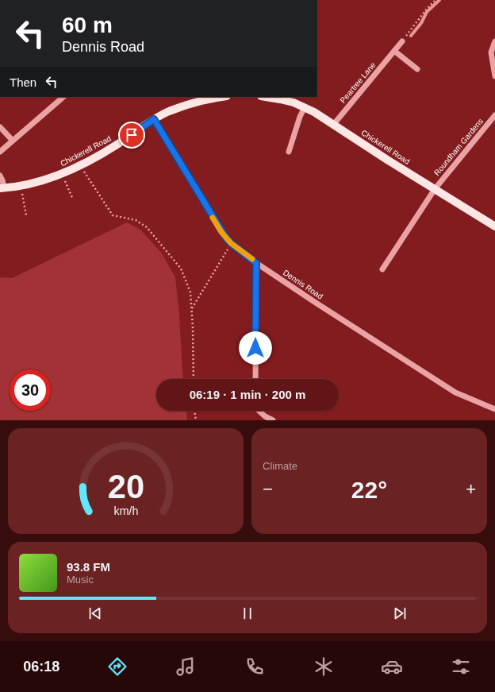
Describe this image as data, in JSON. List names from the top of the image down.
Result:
{
  "streets": {
    "main road": ["Chickerell Road"],
    "street": ["Peartree Lane", "Roundham Gardens", "Dennis Road"]
  },
  "crossings": [
    ["Peartree Lane", "Chickerell Road"],
    ["Chickerell Road", "Roundham Gardens"],
    ["Chickerell Road", "Dennis Road"]
  ],
  "page": {
    "turn": ["60 m", "Dennis Road"],
    "then": "Then",
    "limit": "30",
    "trip": "06:19 · 1 min · 200 m",
    "tile": "Climate",
    "heat": ["−", "22°", "+"],
    "song": ["93.8 FM", "Music"],
    "tabs": "06:18",
    "gauge": ["20", "km/h"]
  }
}
